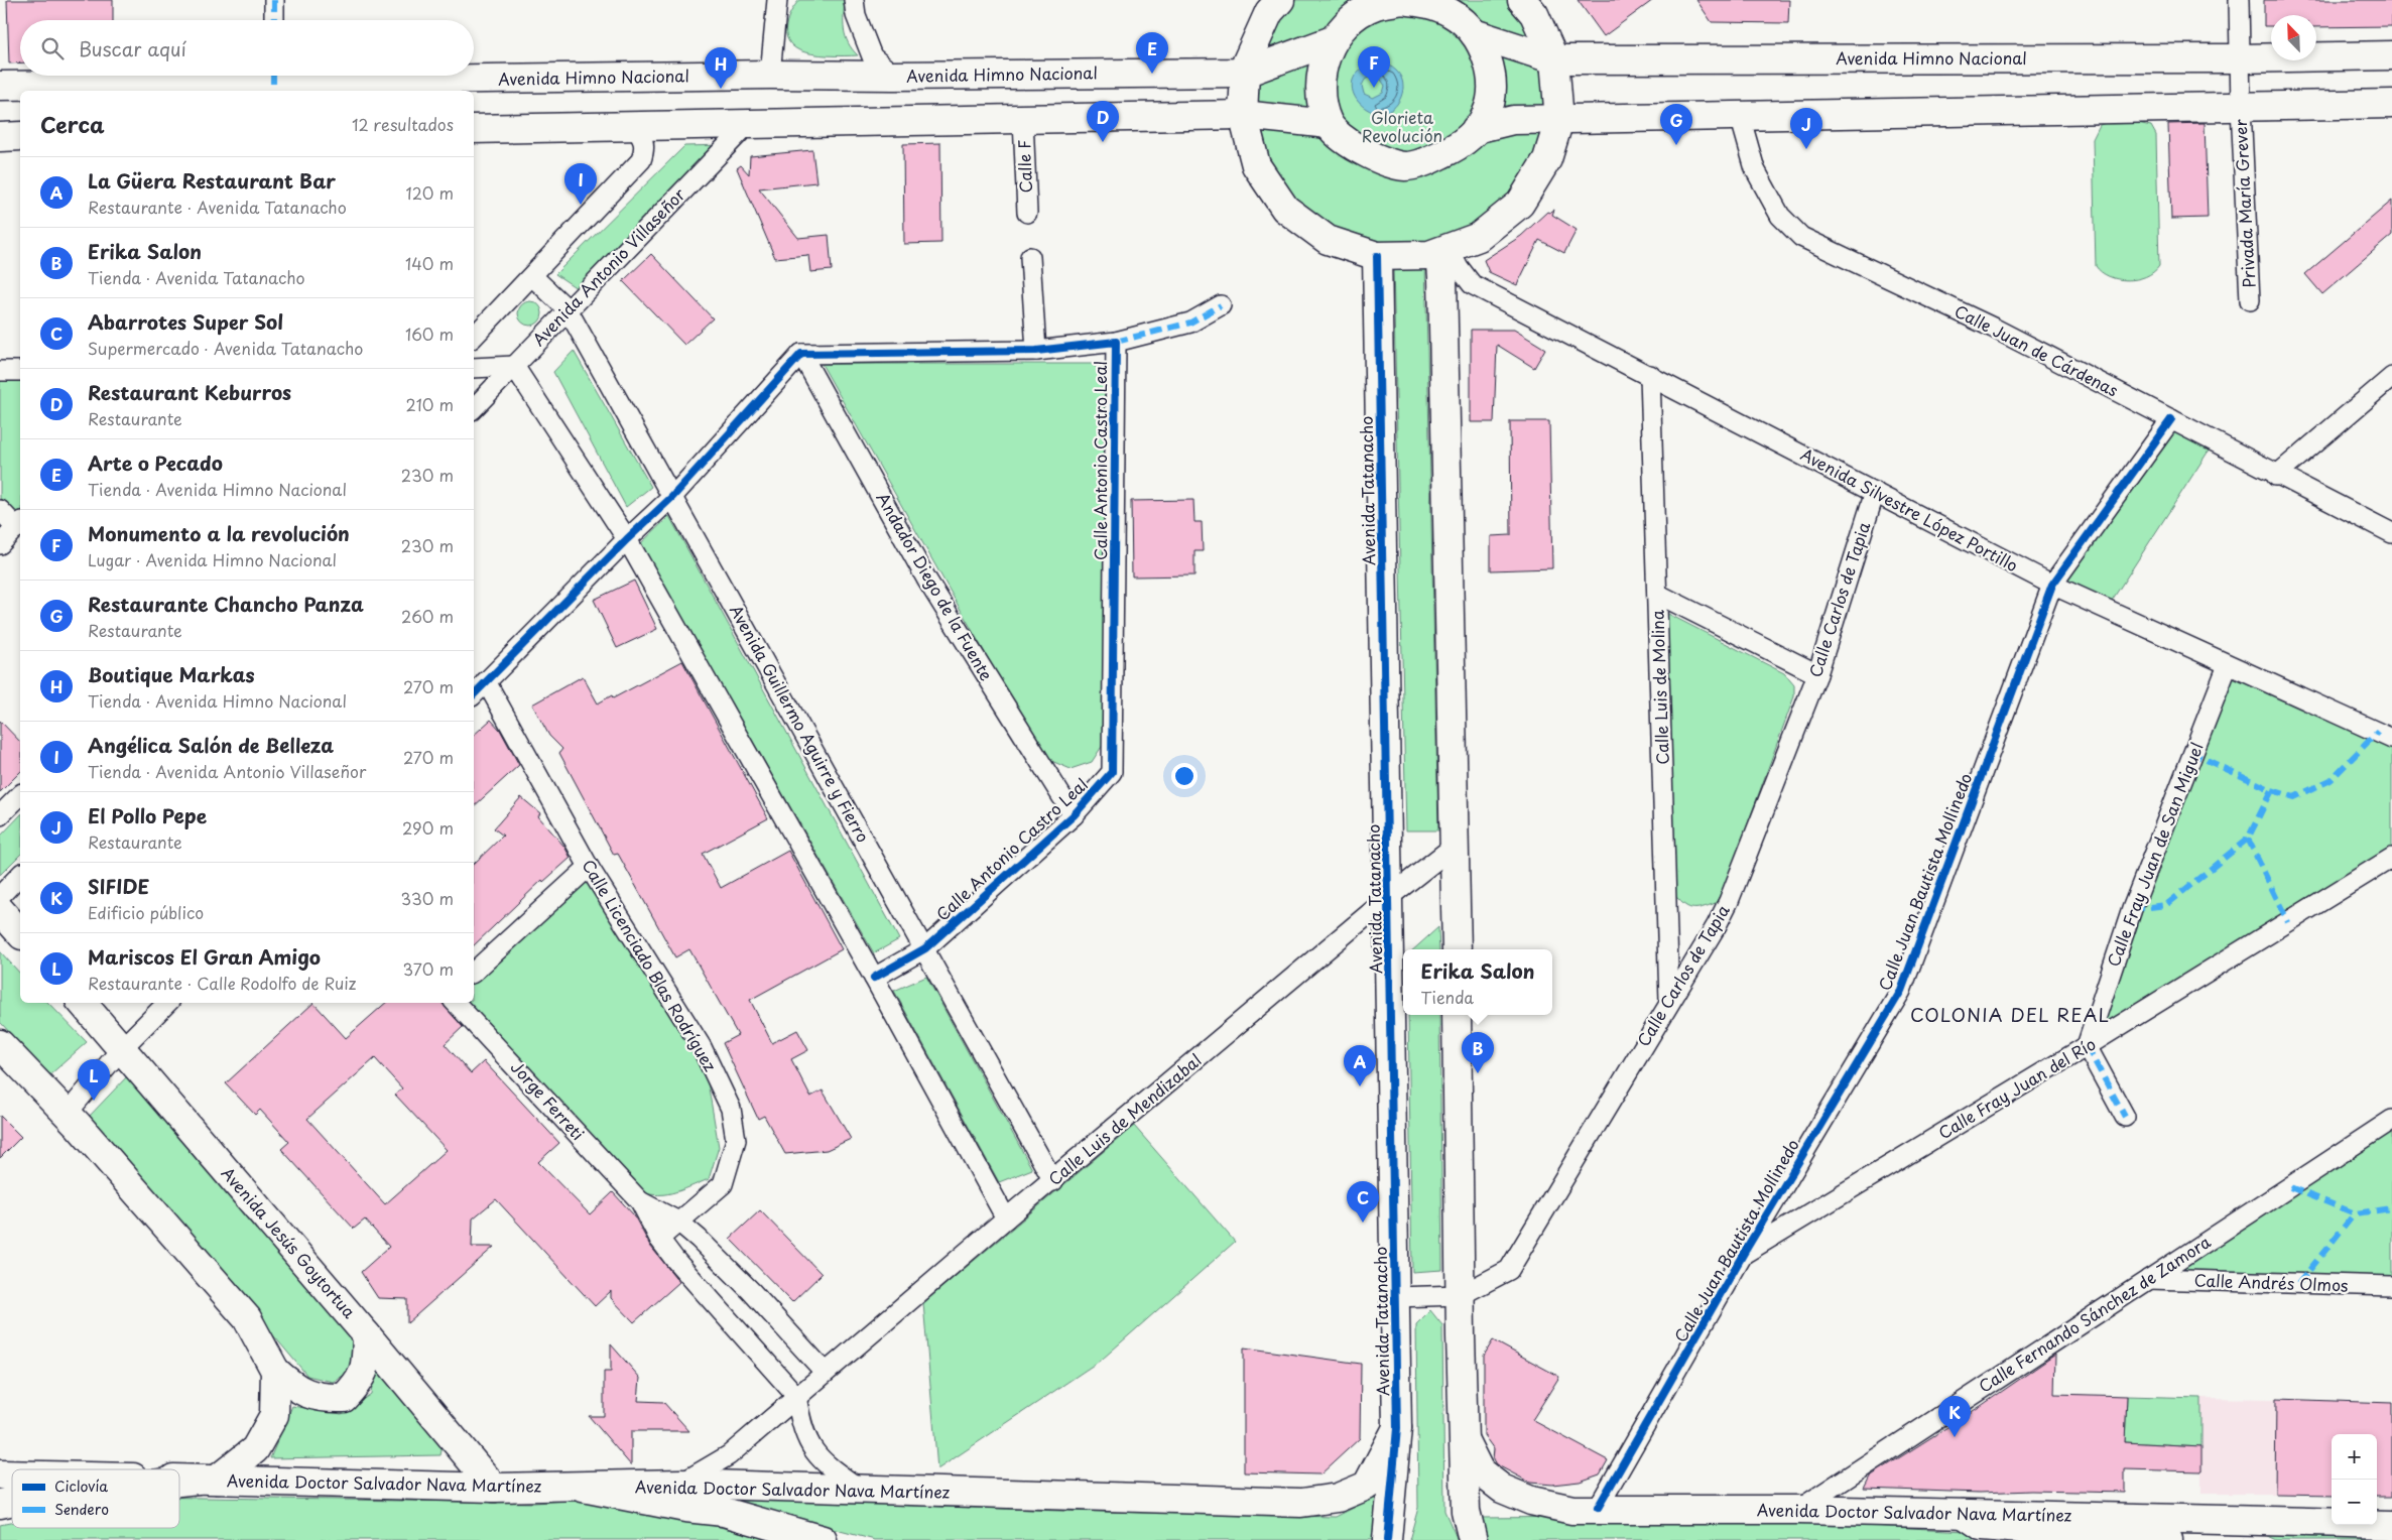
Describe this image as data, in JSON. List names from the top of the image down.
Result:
{
  "streets": {
    "main road": [
      "Avenida Himno Nacional",
      "Avenida Tatanacho",
      "Avenida Jesús Goytortua",
      "Avenida Doctor Salvador Nava Martínez"
    ],
    "street": [
      "Calle F",
      "Privada María Grever",
      "Avenida Antonio Villaseñor",
      "Calle Juan de Cárdenas",
      "Calle Antonio Castro Leal",
      "Avenida Silvestre López Portillo",
      "Andador Diego de la Fuente",
      "Calle Carlos de Tapia",
      "Calle Luis de Molina",
      "Avenida Guillermo Aguirre y Fierro",
      "Calle Fray Juan de San Miguel",
      "Calle Juan Bautista Mollinedo",
      "Calle Licenciado Blas Rodríguez",
      "Calle Fray Juan del Río",
      "Jorge Ferreti",
      "Calle Luis de Mendizabal",
      "Calle Andrés Olmos",
      "Calle Fernando Sánchez de Zamora"
    ]
  },
  "crossings": [
    ["Avenida Himno Nacional", "Privada María Grever"],
    ["Avenida Antonio Villaseñor", "Avenida Guillermo Aguirre y Fierro"],
    ["Calle Juan de Cárdenas", "Calle Juan Bautista Mollinedo"],
    ["Calle Antonio Castro Leal", "Andador Diego de la Fuente"],
    ["Calle Antonio Castro Leal", "Avenida Guillermo Aguirre y Fierro"],
    ["Avenida Tatanacho", "Calle Carlos de Tapia"],
    ["Avenida Tatanacho", "Calle Luis de Mendizabal"],
    ["Avenida Tatanacho", "Avenida Doctor Salvador Nava Martínez"],
    ["Avenida Silvestre López Portillo", "Calle Carlos de Tapia"],
    ["Avenida Silvestre López Portillo", "Calle Luis de Molina"],
    ["Avenida Silvestre López Portillo", "Calle Fray Juan de San Miguel"],
    ["Avenida Silvestre López Portillo", "Calle Juan Bautista Mollinedo"],
    ["Calle Carlos de Tapia", "Calle Luis de Molina"],
    ["Avenida Guillermo Aguirre y Fierro", "Calle Luis de Mendizabal"],
    ["Calle Fray Juan de San Miguel", "Calle Fray Juan del Río"],
    ["Calle Juan Bautista Mollinedo", "Calle Fray Juan del Río"],
    ["Calle Juan Bautista Mollinedo", "Avenida Doctor Salvador Nava Martínez"],
    ["Calle Licenciado Blas Rodríguez", "Jorge Ferreti"],
    ["Jorge Ferreti", "Calle Luis de Mendizabal"],
    ["Calle Luis de Mendizabal", "Avenida Doctor Salvador Nava Martínez"],
    ["Avenida Jesús Goytortua", "Avenida Doctor Salvador Nava Martínez"],
    ["Calle Andrés Olmos", "Calle Fernando Sánchez de Zamora"],
    ["Calle Fernando Sánchez de Zamora", "Avenida Doctor Salvador Nava Martínez"]
  ],
  "districts": ["COLONIA DEL REAL"],
  "parks": ["Glorieta Revolución"],
  "legend": ["Ciclovía", "Sendero"],
  "north": "top left",
  "page": {
    "search": "Buscar aquí",
    "pins": [
      "E",
      "F",
      "H",
      "D",
      "G",
      "J",
      "I",
      "B",
      "A",
      "L",
      "C",
      "K"
    ],
    "heading": ["Cerca", "12 resultados"],
    "list": [
      {
        "mark": "A",
        "name": "La Güera Restaurant Bar",
        "note": "Restaurante · Avenida Tatanacho",
        "value": "120 m"
      },
      {
        "mark": "B",
        "name": "Erika Salon",
        "note": "Tienda · Avenida Tatanacho",
        "value": "140 m"
      },
      {
        "mark": "C",
        "name": "Abarrotes Super Sol",
        "note": "Supermercado · Avenida Tatanacho",
        "value": "160 m"
      },
      {
        "mark": "D",
        "name": "Restaurant Keburros",
        "note": "Restaurante",
        "value": "210 m"
      },
      {
        "mark": "E",
        "name": "Arte o Pecado",
        "note": "Tienda · Avenida Himno Nacional",
        "value": "230 m"
      },
      {
        "mark": "F",
        "name": "Monumento a la revolución",
        "note": "Lugar · Avenida Himno Nacional",
        "value": "230 m"
      },
      {
        "mark": "G",
        "name": "Restaurante Chancho Panza",
        "note": "Restaurante",
        "value": "260 m"
      },
      {
        "mark": "H",
        "name": "Boutique Markas",
        "note": "Tienda · Avenida Himno Nacional",
        "value": "270 m"
      },
      {
        "mark": "I",
        "name": "Angélica Salón de Belleza",
        "note": "Tienda · Avenida Antonio Villaseñor",
        "value": "270 m"
      },
      {
        "mark": "J",
        "name": "El Pollo Pepe",
        "note": "Restaurante",
        "value": "290 m"
      },
      {
        "mark": "K",
        "name": "SIFIDE",
        "note": "Edificio público",
        "value": "330 m"
      },
      {
        "mark": "L",
        "name": "Mariscos El Gran Amigo",
        "note": "Restaurante · Calle Rodolfo de Ruiz",
        "value": "370 m"
      }
    ],
    "popup": ["Erika Salon", "Tienda"],
    "map_buttons": ["+", "−"]
  }
}
